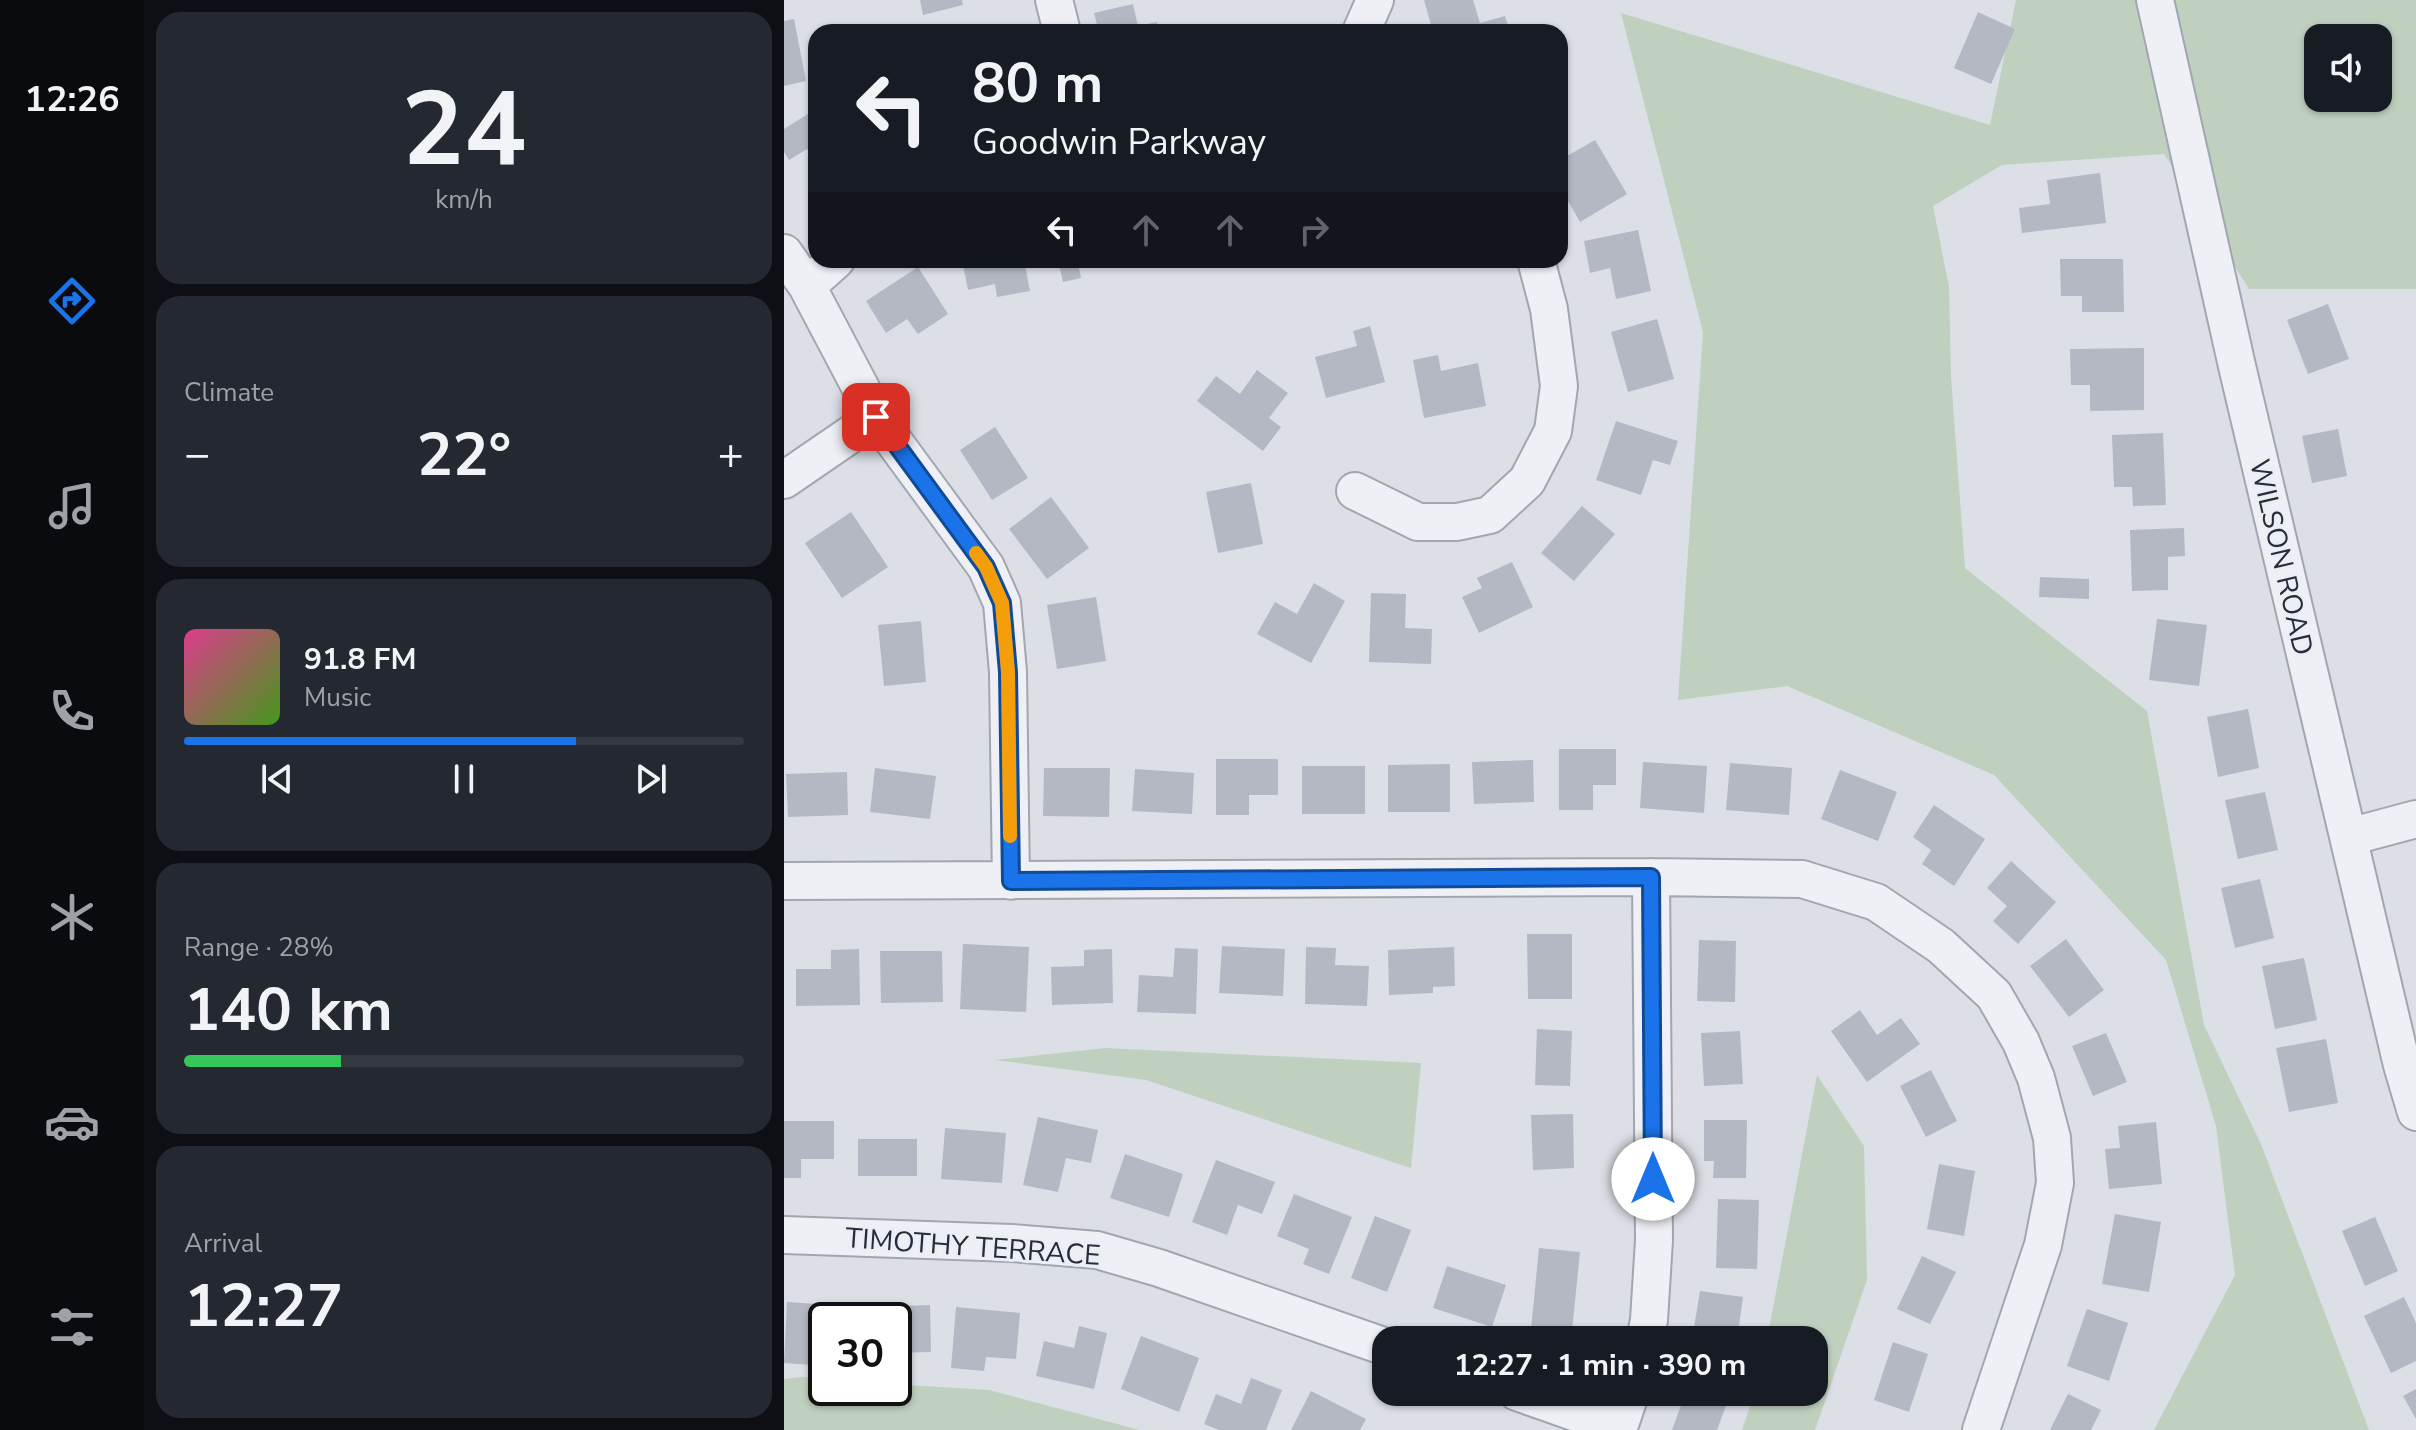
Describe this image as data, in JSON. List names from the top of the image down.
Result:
{
  "streets": {
    "street": ["WILSON ROAD", "TIMOTHY TERRACE"]
  },
  "page": {
    "tabs": "12:26",
    "tile": [
      ["24", "km/h"],
      "Climate",
      ["Range · 28%", "140 km"],
      ["Arrival", "12:27"]
    ],
    "turn": ["80 m", "Goodwin Parkway"],
    "heat": ["−", "22°", "+"],
    "song": ["91.8 FM", "Music"],
    "limit": "30",
    "trip": "12:27 · 1 min · 390 m"
  }
}
